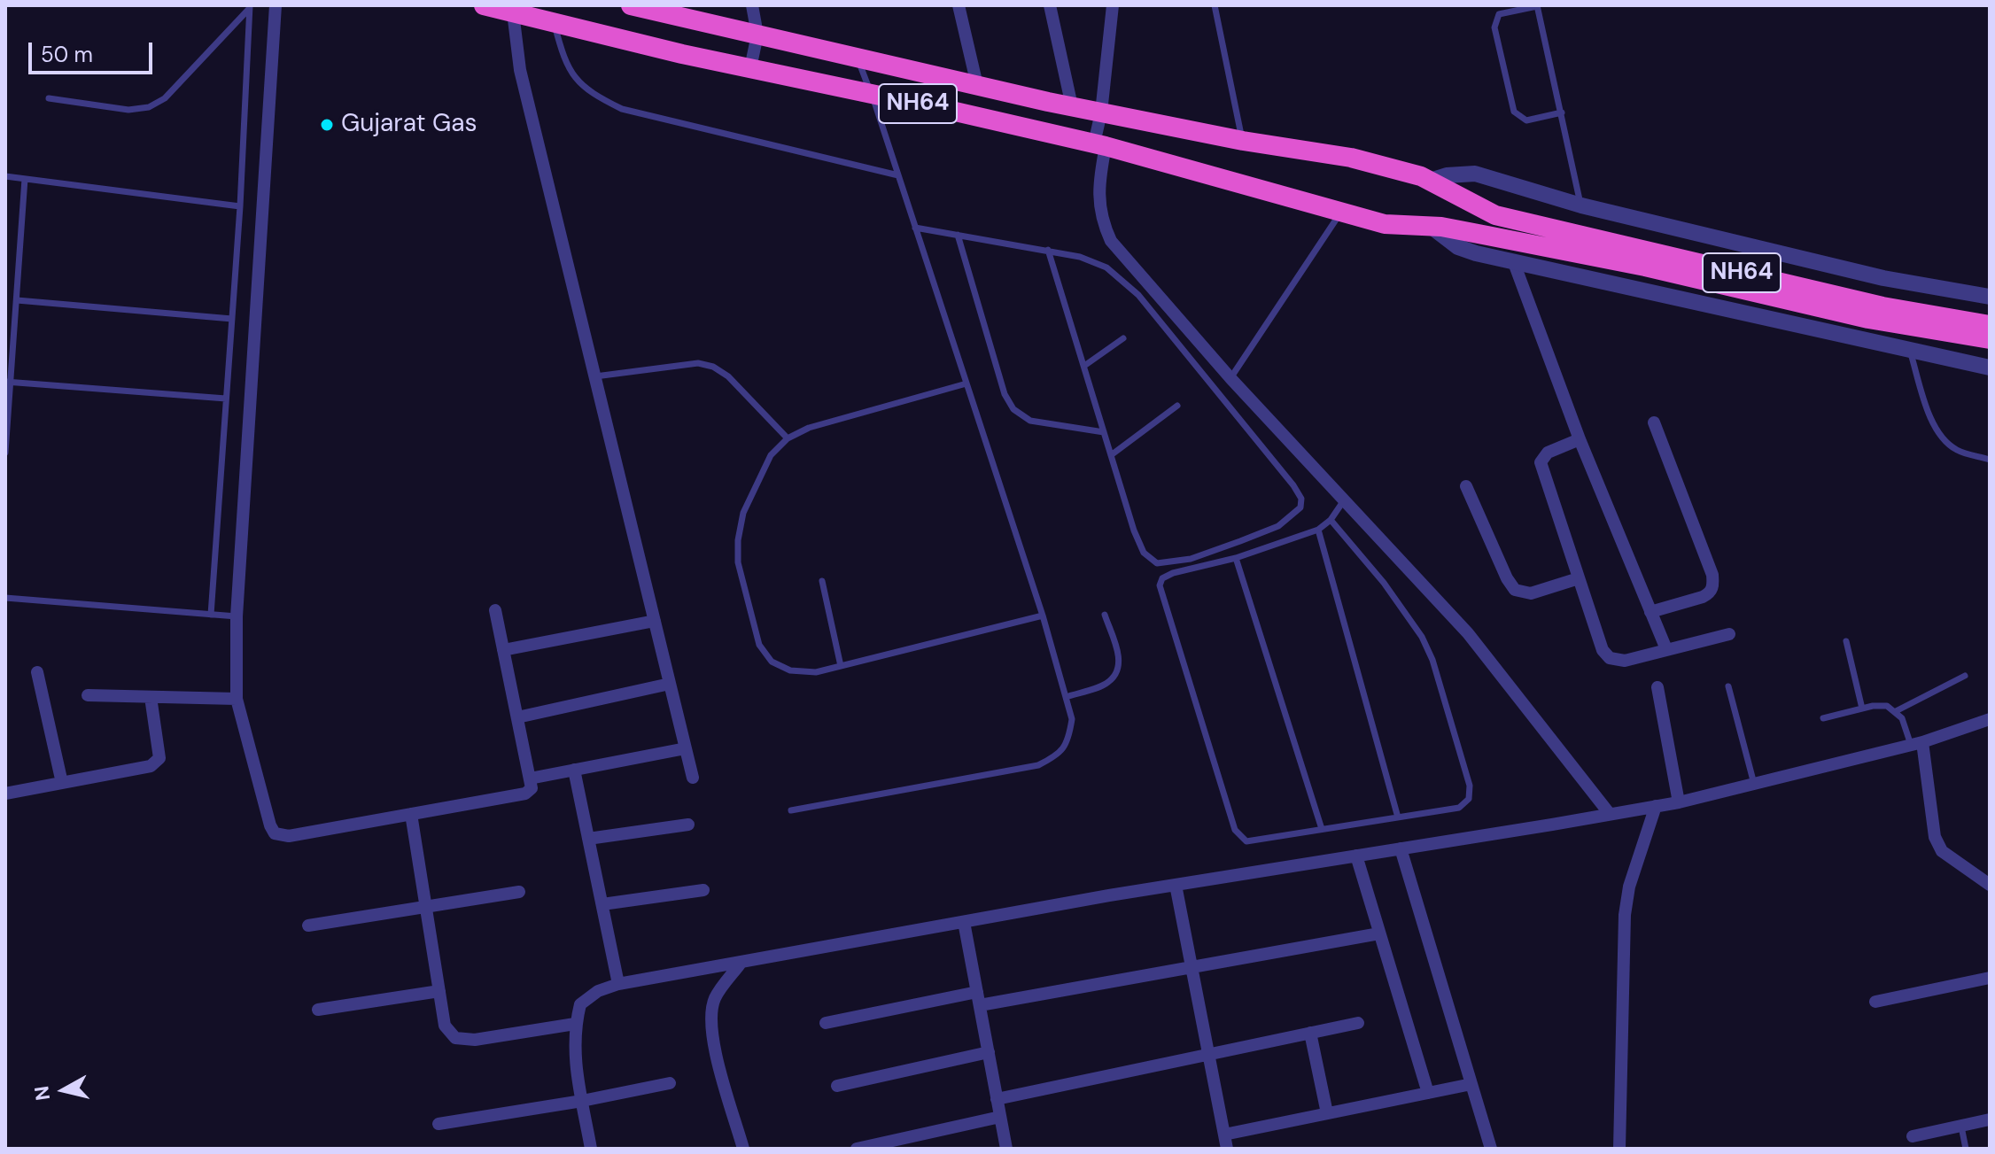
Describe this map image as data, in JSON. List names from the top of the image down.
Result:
{
  "streets": {
    "highway": ["NH64"]
  },
  "places": ["Gujarat Gas"],
  "scale_bar": "50 m",
  "north": "left"
}
